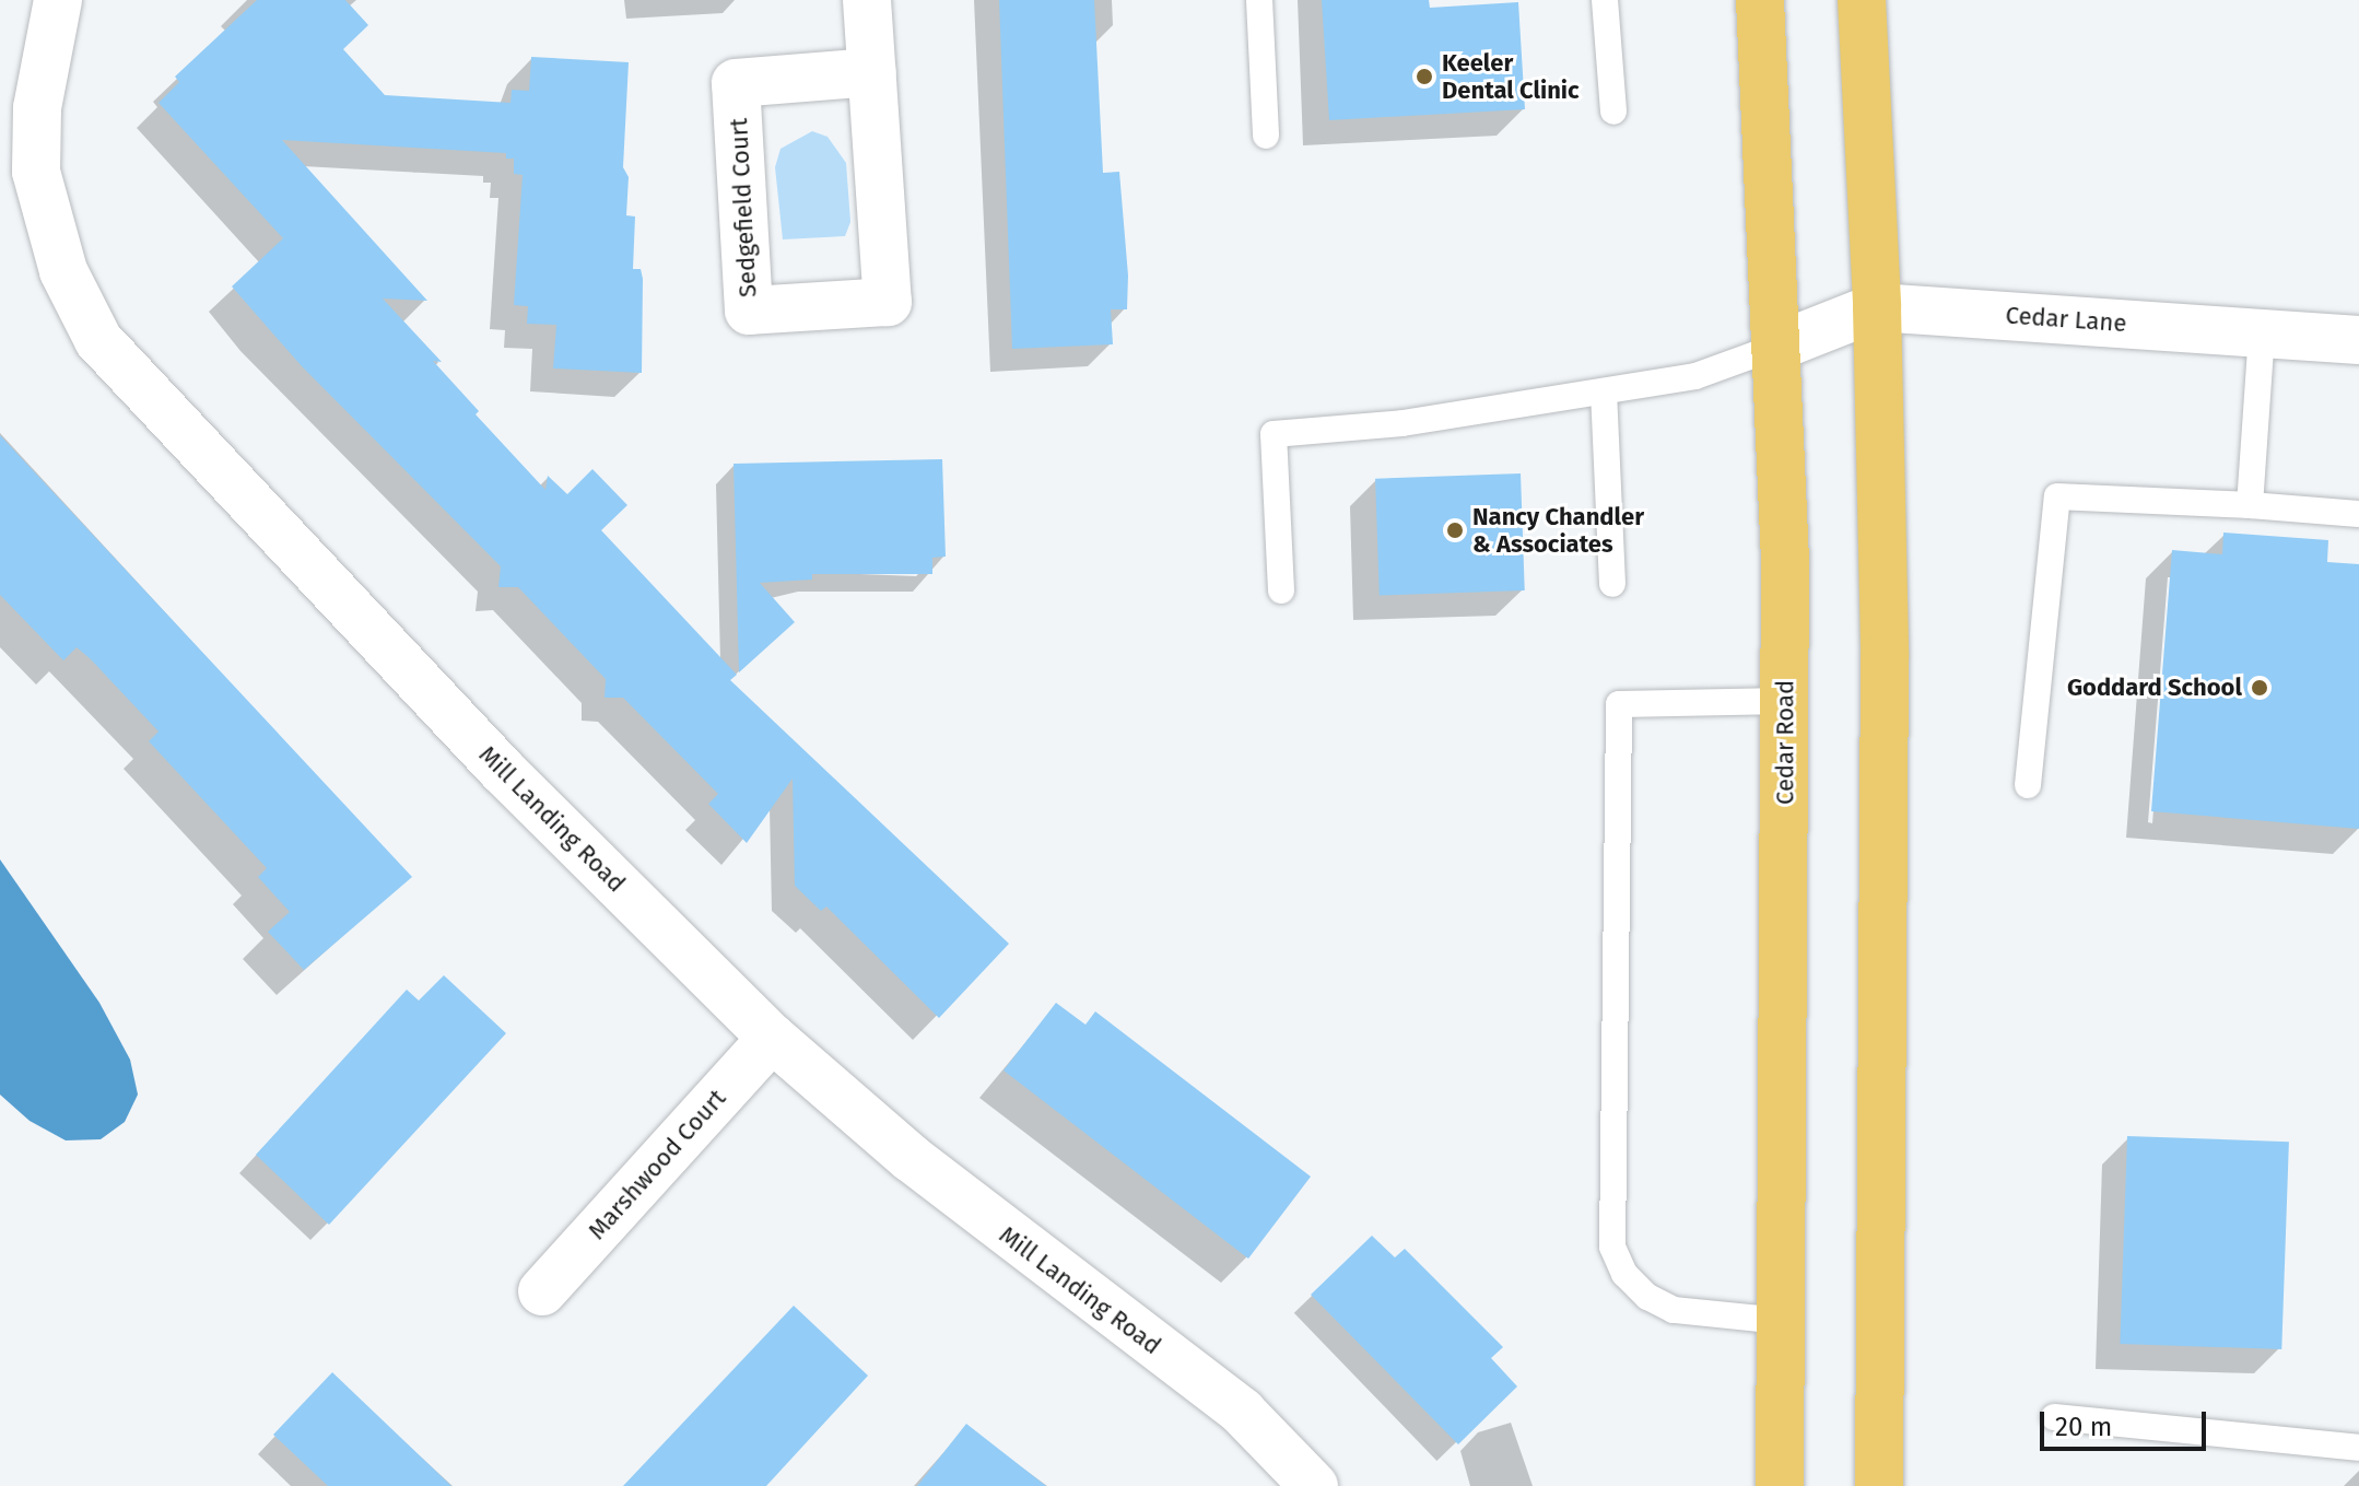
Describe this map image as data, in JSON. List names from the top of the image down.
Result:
{
  "streets": {
    "main road": ["Cedar Road"],
    "street": [
      "Sedgefield Court",
      "Cedar Lane",
      "Mill Landing Road",
      "Marshwood Court"
    ]
  },
  "crossings": [
    ["Cedar Lane", "Cedar Road"],
    ["Mill Landing Road", "Marshwood Court"]
  ],
  "places": ["Keeler Dental Clinic", "Nancy Chandler & Associates", "Goddard School"],
  "scale_bar": "20 m"
}
